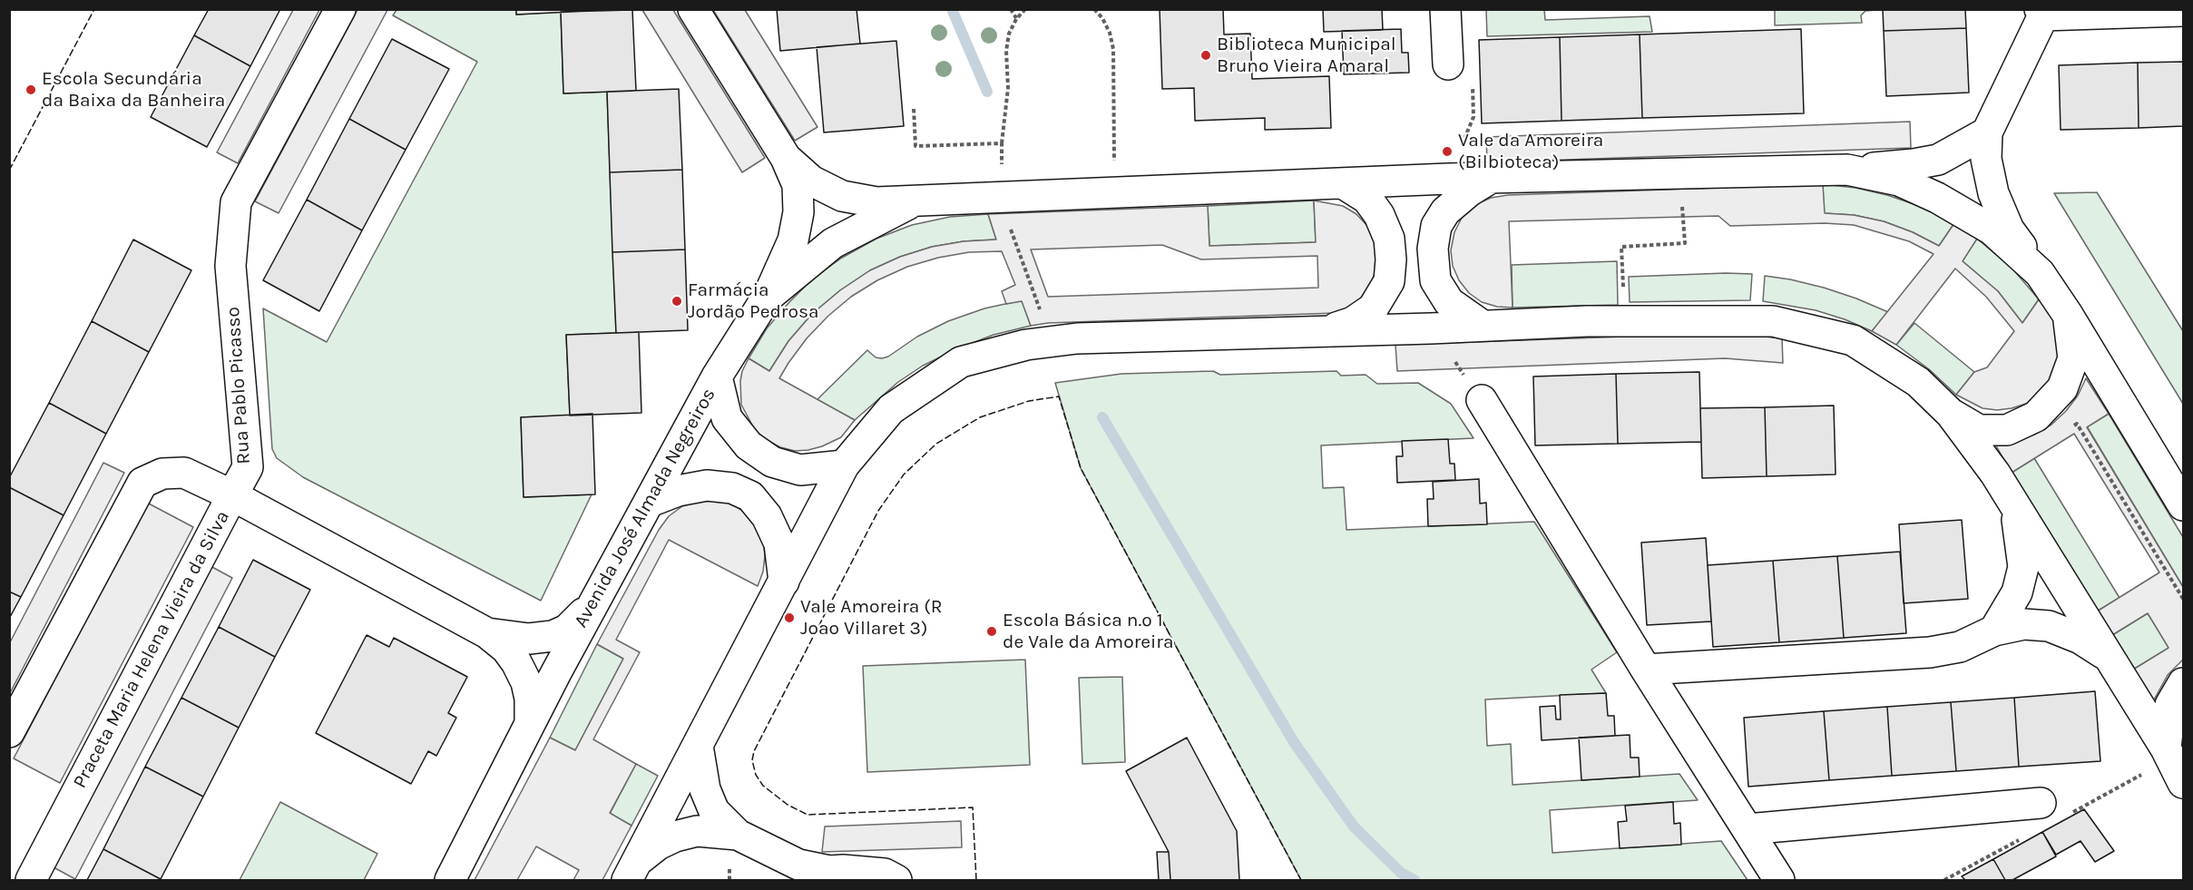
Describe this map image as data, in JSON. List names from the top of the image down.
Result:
{
  "streets": {
    "street": ["Rua Pablo Picasso", "Avenida José Almada Negreiros", "Praceta Maria Helena Vieira da Silva"]
  },
  "crossings": [
    ["Rua Pablo Picasso", "Praceta Maria Helena Vieira da Silva"]
  ],
  "places": [
    "Biblioteca Municipal Bruno Vieira Amaral",
    "Escola Secundária da Baixa da Banheira",
    "Vale da Amoreira (Bilbioteca)",
    "Farmácia Jordão Pedrosa",
    "Vale Amoreira (R Joao Villaret 3)",
    "Escola Básica n.º 1 de Vale da Amoreira"
  ]
}
